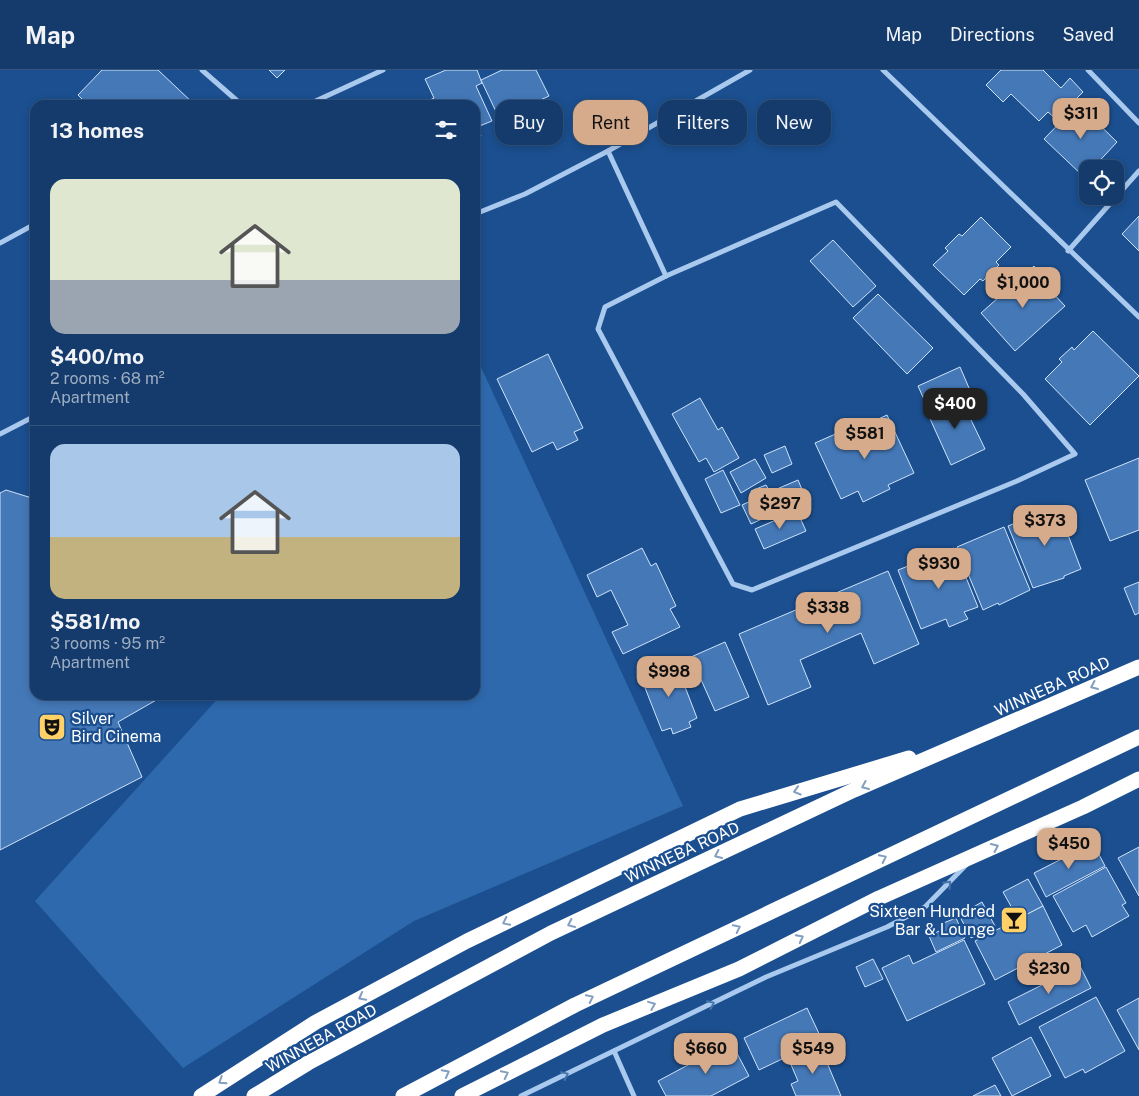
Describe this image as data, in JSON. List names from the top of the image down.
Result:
{
  "streets": {
    "highway": ["WINNEBA ROAD"]
  },
  "places": {
    "theatre": ["Silver Bird Cinema"],
    "bar": ["Sixteen Hundred Bar & Lounge"]
  },
  "page": {
    "header": "Map",
    "nav": ["Map", "Directions", "Saved"],
    "price": [
      "$311",
      "$1,000",
      "$400",
      "$581",
      "$297",
      "$373",
      "$930",
      "$338",
      "$998",
      "$450",
      "$230",
      "$660",
      "$549"
    ],
    "chip": [
      "Buy",
      "Rent",
      "Filters",
      "New"
    ],
    "heading": "13 homes",
    "list": [
      {
        "name": "$400/mo",
        "note": "2 rooms · 68 m² · Apartment"
      },
      {
        "name": "$581/mo",
        "note": "3 rooms · 95 m² · Apartment"
      }
    ]
  }
}
